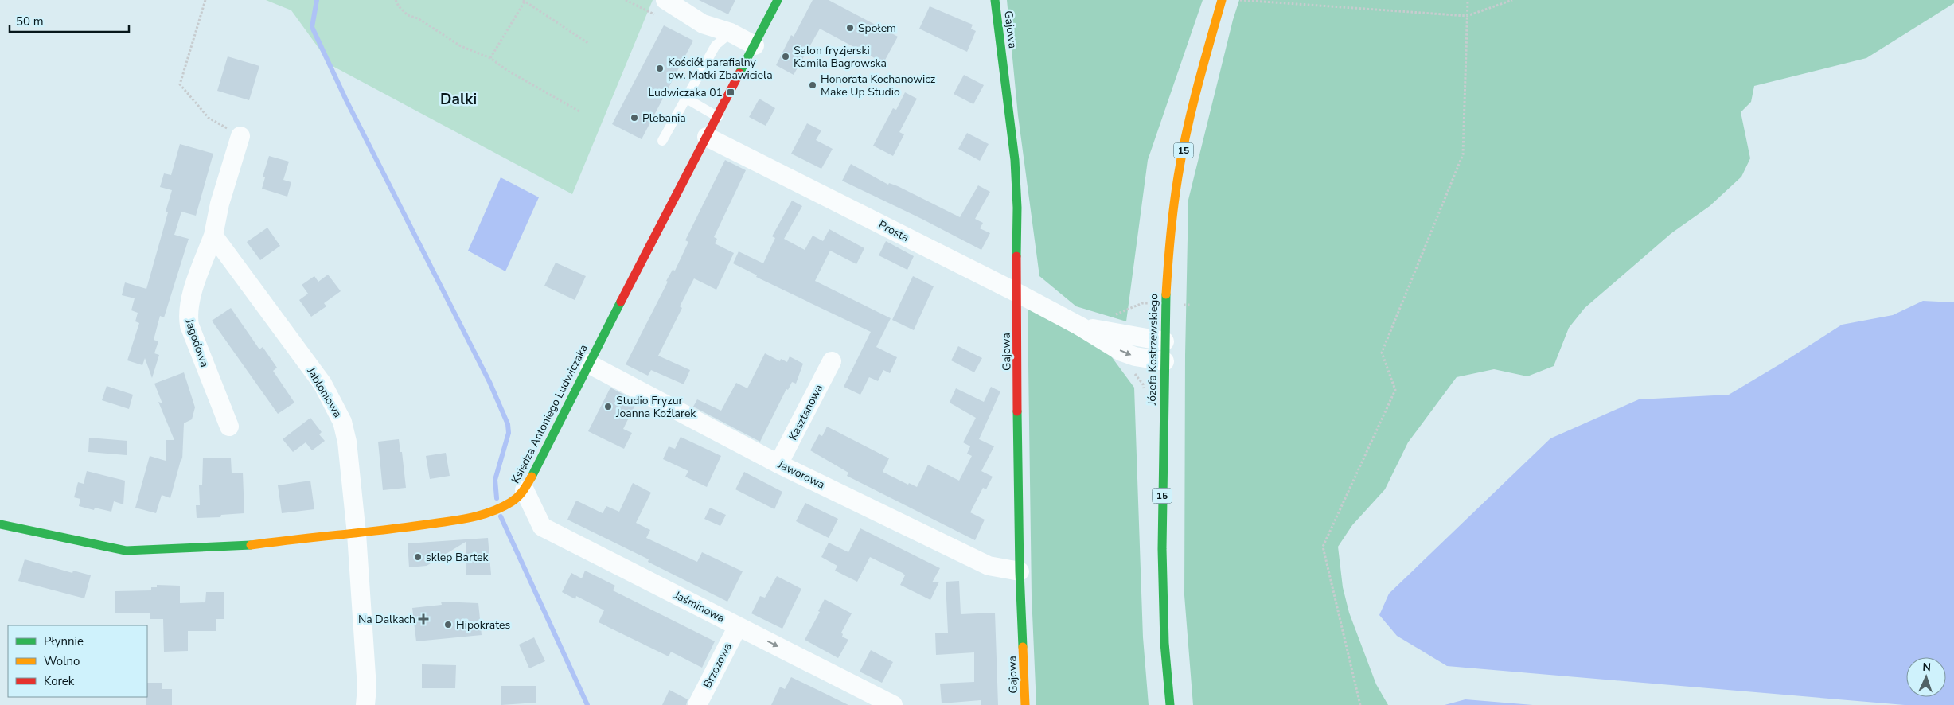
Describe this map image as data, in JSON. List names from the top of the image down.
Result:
{
  "streets": {
    "street": [
      "Gajowa",
      "15",
      "Prosta",
      "Jagodowa",
      "Józefa Kostrzewskiego",
      "Jabłoniowa",
      "Kasztanowa",
      "Księdza Antoniego Ludwiczaka",
      "Jaworowa",
      "Jaśminowa",
      "Brzozowa"
    ]
  },
  "crossings": [
    ["Gajowa", "Prosta"],
    ["Gajowa", "Jaworowa"],
    ["Prosta", "Józefa Kostrzewskiego"],
    ["Prosta", "Księdza Antoniego Ludwiczaka"],
    ["Jagodowa", "Jabłoniowa"],
    ["Kasztanowa", "Jaworowa"],
    ["Księdza Antoniego Ludwiczaka", "Jaworowa"],
    ["Księdza Antoniego Ludwiczaka", "Jaśminowa"],
    ["Jaśminowa", "Brzozowa"]
  ],
  "one_way": ["Jaśminowa"],
  "districts": ["Dalki"],
  "places": {
    "other": [
      "Społem",
      "Salon fryzjerski Kamila Bagrowska",
      "Kościół parafialny pw. Matki Zbawiciela",
      "Honorata Kochanowicz Make Up Studio",
      "Plebania",
      "Studio Fryzur Joanna Koźlarek",
      "sklep Bartek",
      "Hipokrates"
    ],
    "transit": ["Ludwiczaka 01"],
    "health": ["Na Dalkach"]
  },
  "legend": ["Płynnie", "Wolno", "Korek"],
  "scale_bar": "50 m",
  "north": "top"
}
